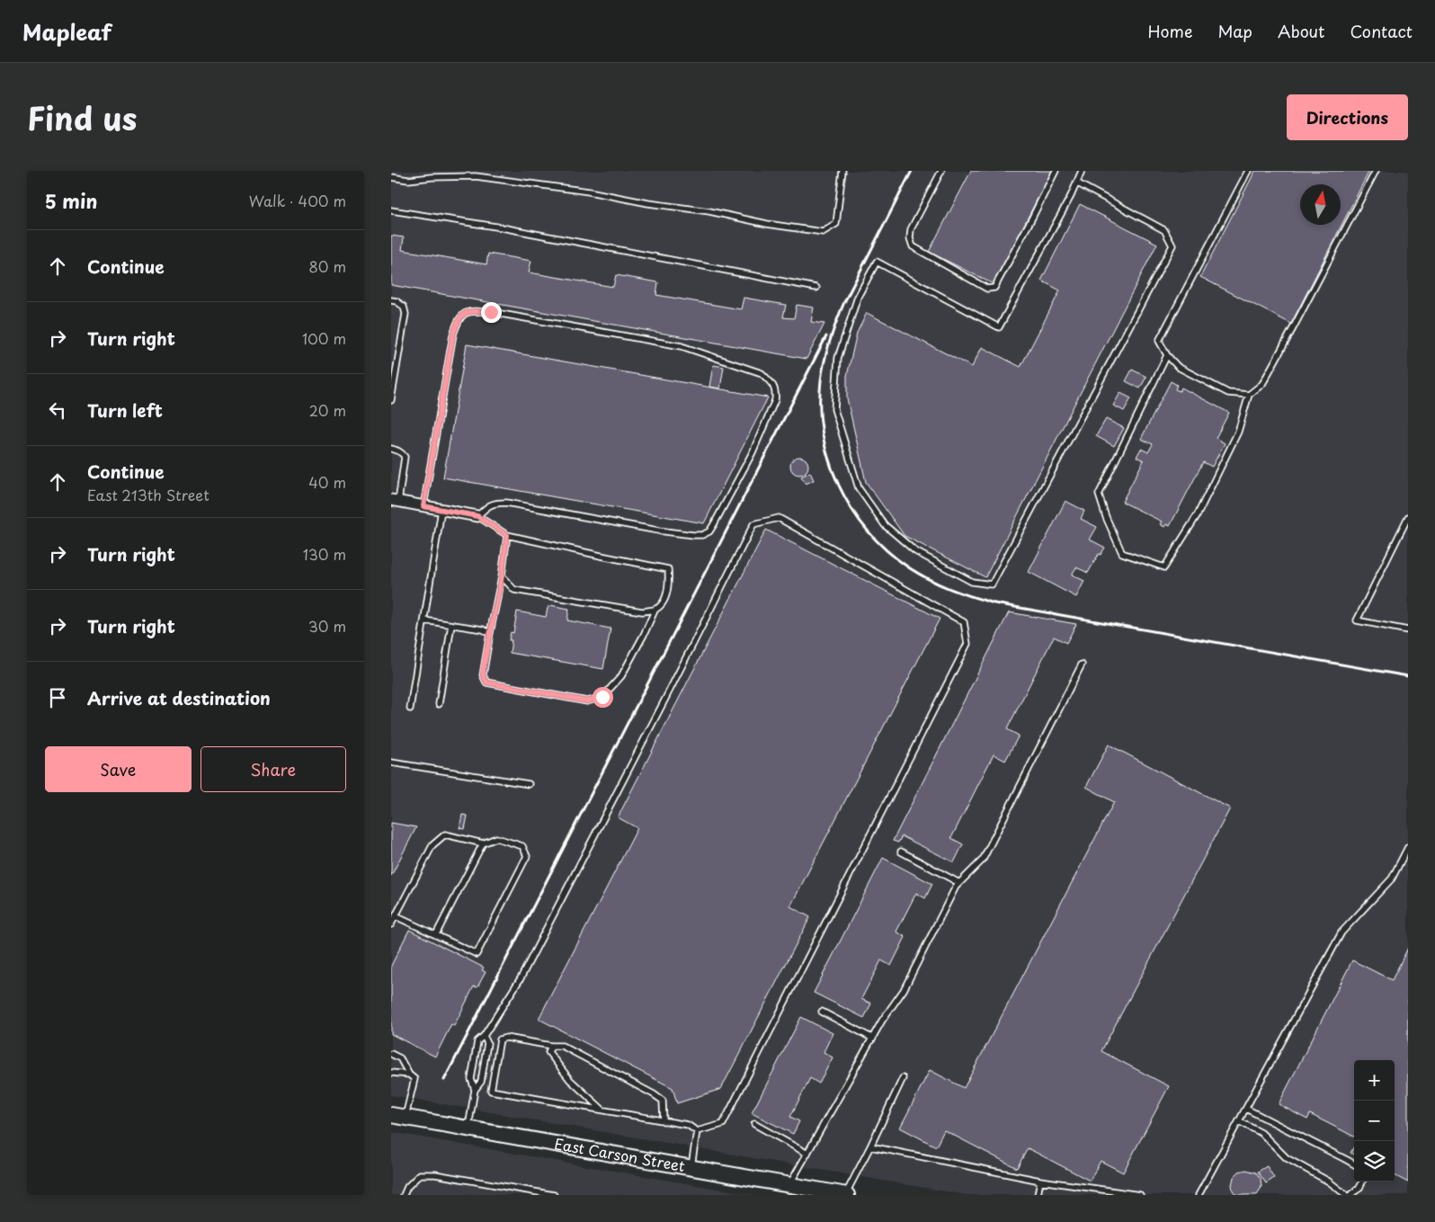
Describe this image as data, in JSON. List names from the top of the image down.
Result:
{
  "streets": {
    "main road": ["East Carson Street"]
  },
  "north": "top",
  "page": {
    "header": "Mapleaf",
    "nav": [
      "Home",
      "Map",
      "About",
      "Contact"
    ],
    "title": "Find us",
    "buttons": [
      "Directions",
      ["Save", "Share"]
    ],
    "heading": ["5 min", "Walk · 400 m"],
    "list": [
      ["Continue", "80 m"],
      ["Turn right", "100 m"],
      ["Turn left", "20 m"],
      ["Continue", "East 213th Street", "40 m"],
      ["Turn right", "130 m"],
      ["Turn right", "30 m"],
      "Arrive at destination"
    ],
    "map_buttons": ["+", "−"]
  }
}
